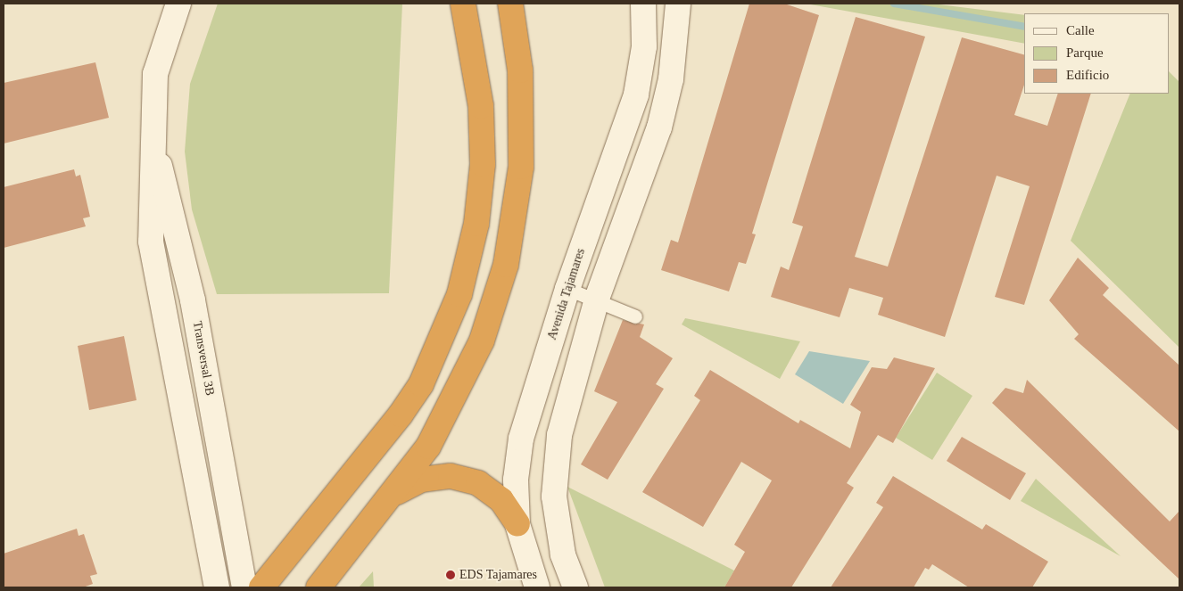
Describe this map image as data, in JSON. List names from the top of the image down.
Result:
{
  "streets": {
    "street": ["Avenida Tajamares", "Transversal 3B"]
  },
  "places": ["EDS Tajamares"],
  "legend": ["Calle", "Parque", "Edificio"]
}
